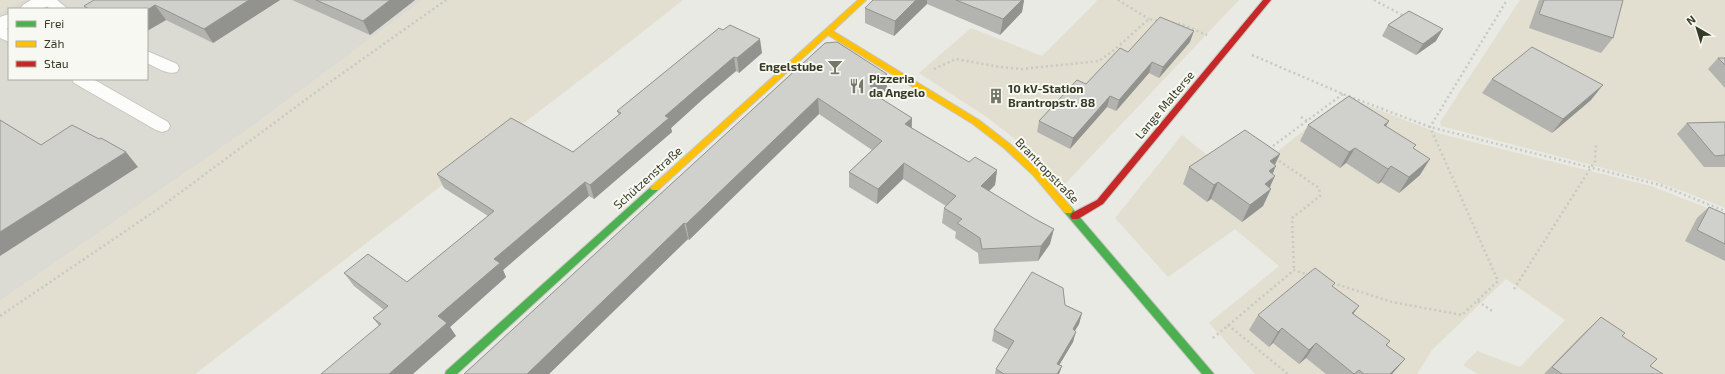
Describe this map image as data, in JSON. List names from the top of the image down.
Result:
{
  "streets": {
    "street": ["Lange Malterse", "Brantropstraße", "Schützenstraße"]
  },
  "crossings": [
    ["Lange Malterse", "Brantropstraße"],
    ["Brantropstraße", "Schützenstraße"]
  ],
  "places": {
    "bar": ["Engelstube"],
    "restaurant": ["Pizzeria da Angelo"],
    "building": ["10 kV-Station Brantropstr. 88"]
  },
  "legend": ["Frei", "Zäh", "Stau"],
  "north": "top left"
}
